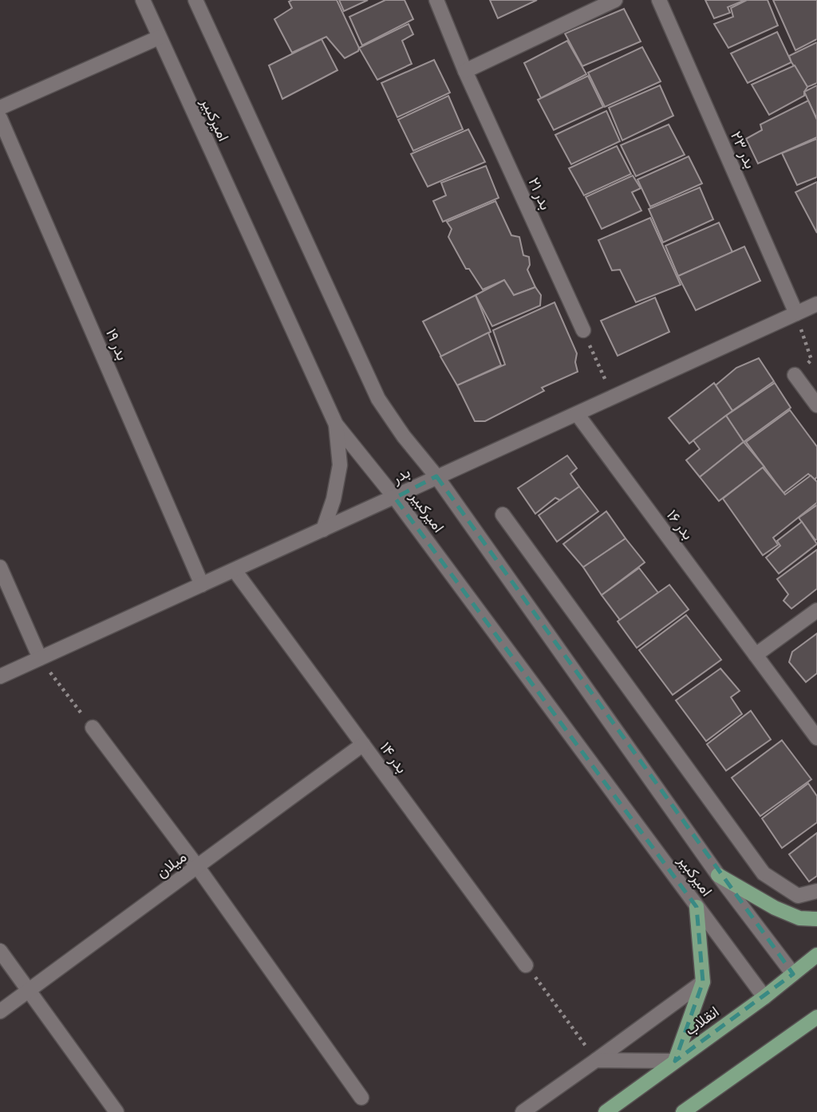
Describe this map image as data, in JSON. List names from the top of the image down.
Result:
{
  "streets": {
    "main road": ["انقلاب"],
    "street": [
      "امیرکبیر",
      "بدر ۲۳",
      "بدر ۲۱",
      "بدر ۱۹",
      "بدر",
      "بدر ۱۶",
      "بدر ۱۴",
      "میلان"
    ]
  },
  "crossings": [
    ["امیرکبیر", "بدر"],
    ["امیرکبیر", "انقلاب"],
    ["بدر ۲۳", "بدر"],
    ["بدر ۱۹", "بدر"],
    ["بدر", "بدر ۱۶"],
    ["بدر", "بدر ۱۴"],
    ["بدر ۱۴", "میلان"]
  ]
}
